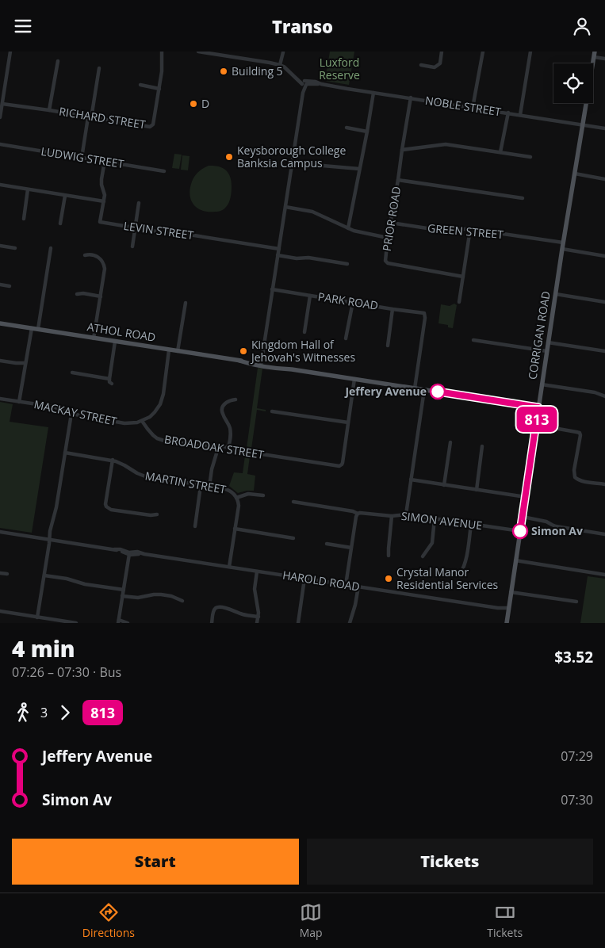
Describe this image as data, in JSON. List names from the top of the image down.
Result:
{
  "streets": {
    "main road": ["ATHOL ROAD", "CORRIGAN ROAD"],
    "street": [
      "NOBLE STREET",
      "RICHARD STREET",
      "LUDWIG STREET",
      "PRIOR ROAD",
      "LEVIN STREET",
      "GREEN STREET",
      "PARK ROAD",
      "MACKAY STREET",
      "BROADOAK STREET",
      "MARTIN STREET",
      "SIMON AVENUE",
      "HAROLD ROAD"
    ]
  },
  "crossings": [
    ["NOBLE STREET", "PRIOR ROAD"],
    ["NOBLE STREET", "CORRIGAN ROAD"],
    ["LUDWIG STREET", "LEVIN STREET"],
    ["PRIOR ROAD", "GREEN STREET"],
    ["GREEN STREET", "CORRIGAN ROAD"],
    ["PARK ROAD", "ATHOL ROAD"],
    ["ATHOL ROAD", "CORRIGAN ROAD"],
    ["CORRIGAN ROAD", "SIMON AVENUE"],
    ["CORRIGAN ROAD", "HAROLD ROAD"],
    ["MACKAY STREET", "BROADOAK STREET"],
    ["MARTIN STREET", "HAROLD ROAD"]
  ],
  "parks": ["Luxford Reserve"],
  "places": [
    "Building 5",
    "D",
    "Keysborough College Banksia Campus",
    "Kingdom Hall of Jehovah's Witnesses",
    "Jeffery Avenue",
    "Simon Av",
    "Crystal Manor Residential Services"
  ],
  "lines": ["bus line 813"],
  "page": {
    "header": "Transo",
    "on_map": "813",
    "heading": ["4 min", "07:26 – 07:30 · Bus", "$3.52"],
    "legs": ["3", "813"],
    "list": [
      {
        "name": "Jeffery Avenue",
        "value": "07:29"
      },
      {
        "name": "Simon Av",
        "value": "07:30"
      }
    ],
    "buttons": ["Start", "Tickets"],
    "tabs": ["Directions", "Map", "Tickets"]
  }
}
